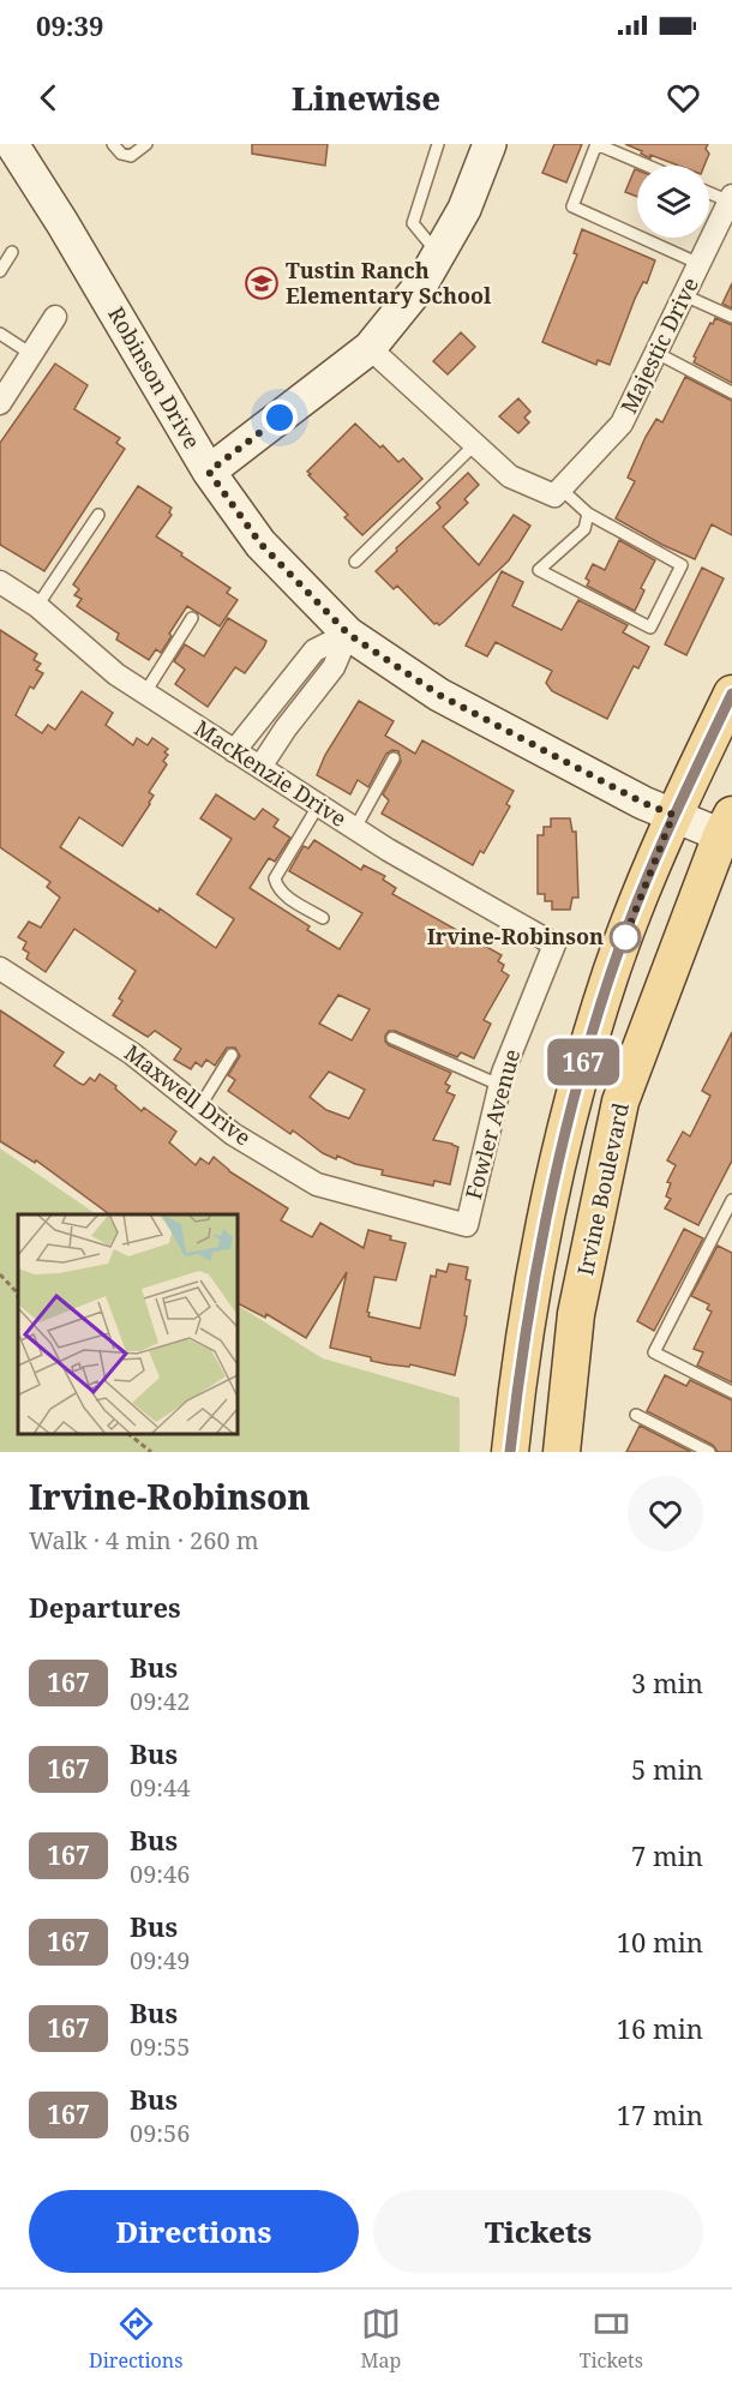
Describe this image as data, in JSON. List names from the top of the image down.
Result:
{
  "streets": {
    "main road": ["Irvine Boulevard"],
    "street": [
      "Majestic Drive",
      "Robinson Drive",
      "MacKenzie Drive",
      "Maxwell Drive",
      "Fowler Avenue"
    ]
  },
  "crossings": [
    ["Robinson Drive", "Irvine Boulevard"],
    ["MacKenzie Drive", "Fowler Avenue"],
    ["Maxwell Drive", "Fowler Avenue"]
  ],
  "places": {
    "school or university": ["Tustin Ranch Elementary School"],
    "other": ["Irvine-Robinson"]
  },
  "lines": ["bus line 167"],
  "page": {
    "status": "09:39",
    "header": "Linewise",
    "on_map": "167",
    "heading": [
      ["Irvine-Robinson", "Walk · 4 min · 260 m"],
      "Departures"
    ],
    "list": [
      {
        "mark": "167",
        "name": "Bus",
        "note": "09:42",
        "value": "3 min"
      },
      {
        "mark": "167",
        "name": "Bus",
        "note": "09:44",
        "value": "5 min"
      },
      {
        "mark": "167",
        "name": "Bus",
        "note": "09:46",
        "value": "7 min"
      },
      {
        "mark": "167",
        "name": "Bus",
        "note": "09:49",
        "value": "10 min"
      },
      {
        "mark": "167",
        "name": "Bus",
        "note": "09:55",
        "value": "16 min"
      },
      {
        "mark": "167",
        "name": "Bus",
        "note": "09:56",
        "value": "17 min"
      }
    ],
    "buttons": ["Directions", "Tickets"],
    "tabs": ["Directions", "Map", "Tickets"]
  }
}
